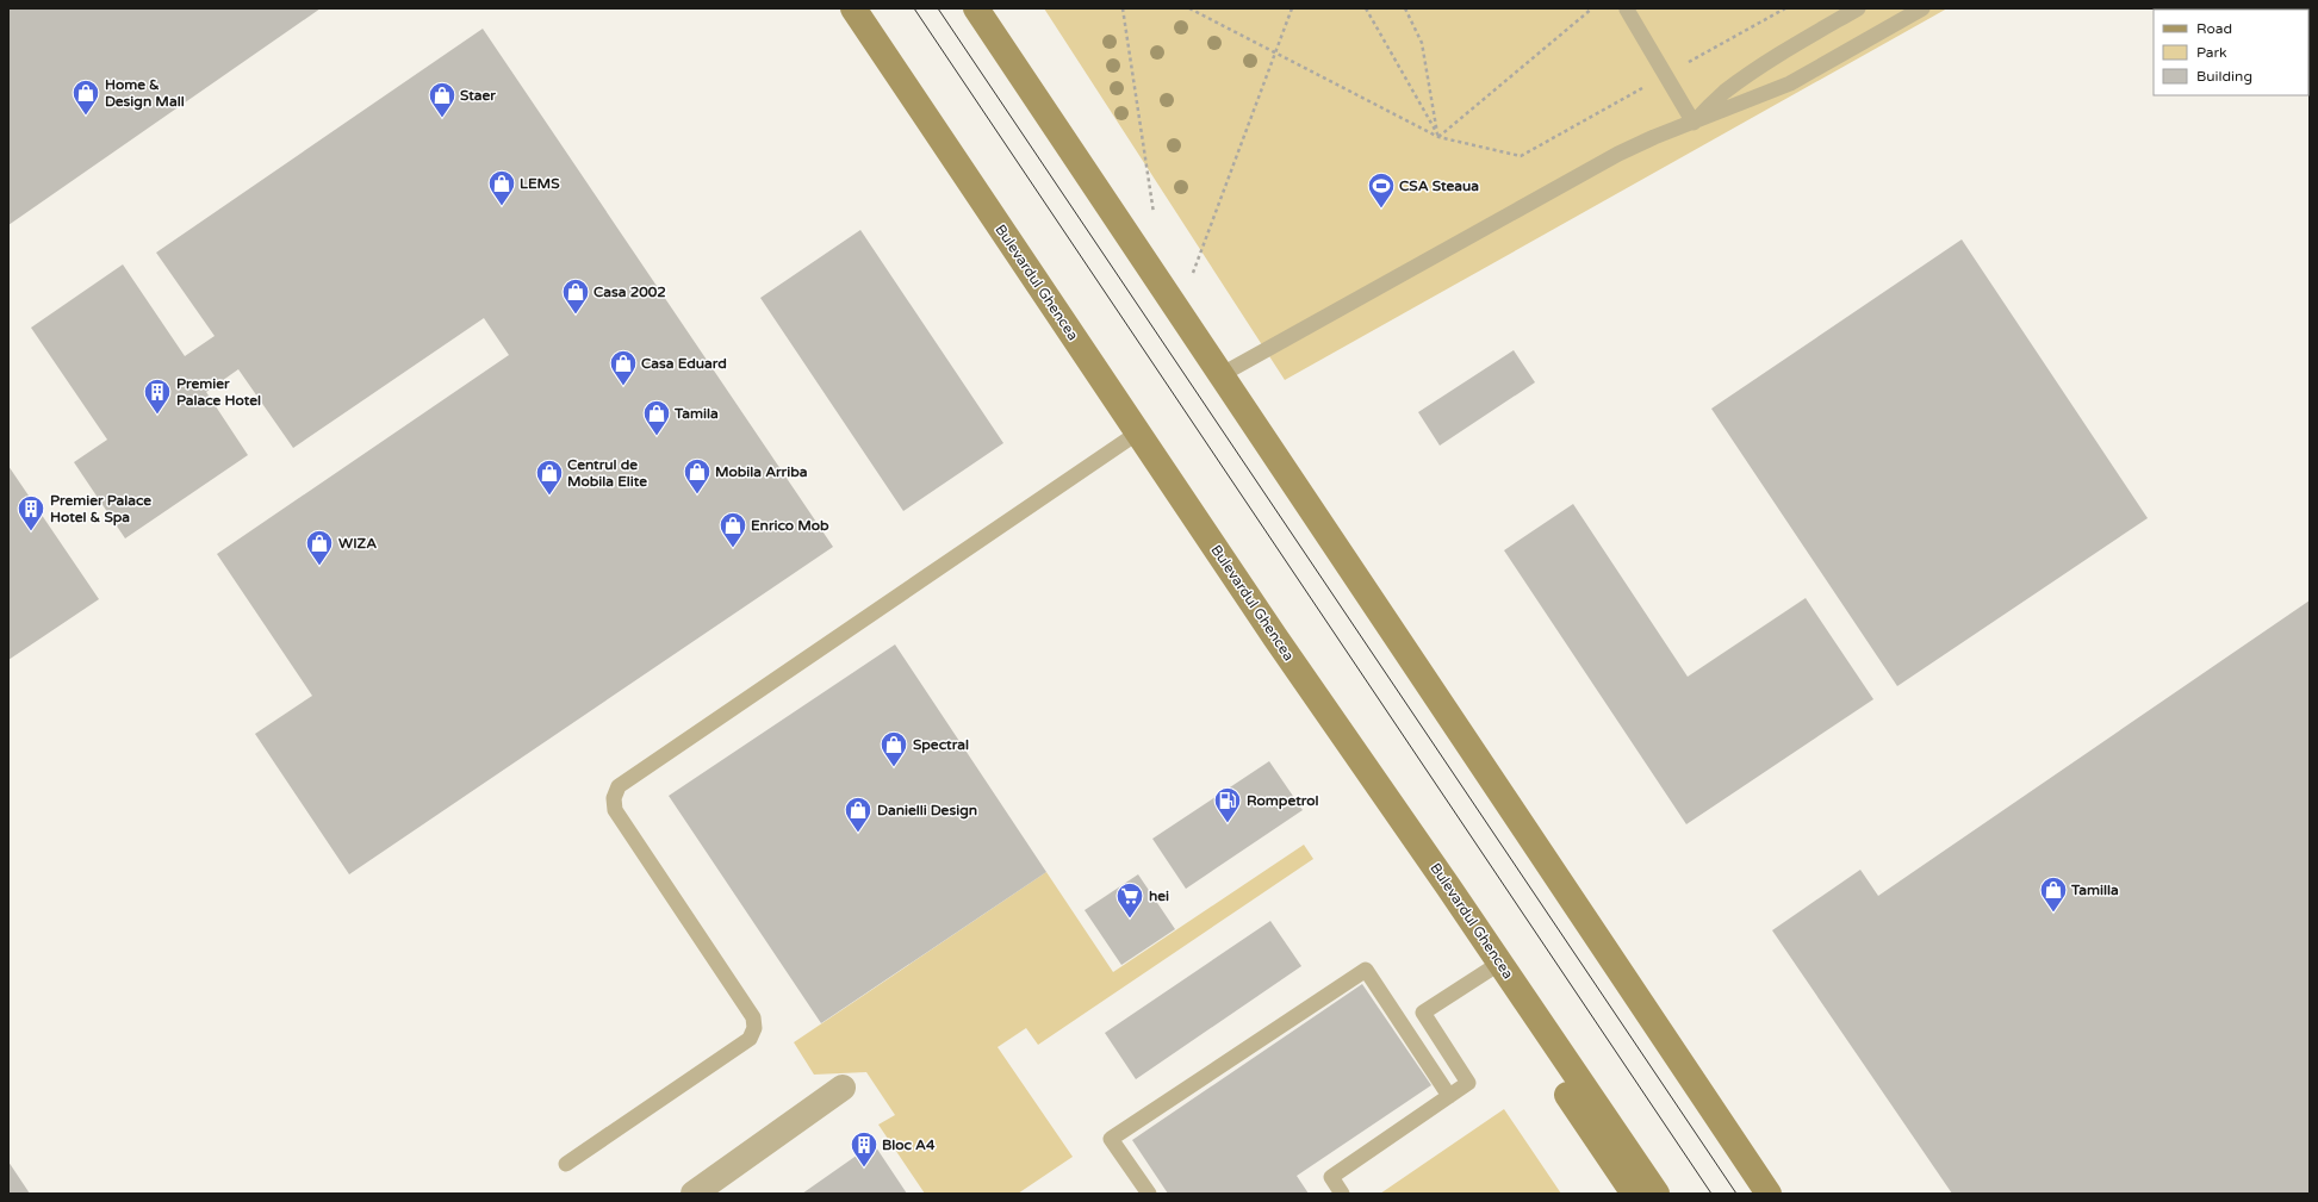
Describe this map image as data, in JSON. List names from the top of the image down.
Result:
{
  "streets": {
    "main road": ["Bulevardul Ghencea"]
  },
  "places": {
    "shop": [
      "Home & Design Mall",
      "Staer",
      "LEMS",
      "Casa 2002",
      "Casa Eduard",
      "Tamila",
      "Mobila Arriba",
      "Centrul de Mobila Elite",
      "Enrico Mob",
      "WIZA",
      "Spectral",
      "Danielli Design",
      "Tamilla"
    ],
    "sports": ["CSA Steaua"],
    "building": ["Premier Palace Hotel", "Premier Palace Hotel & Spa", "Bloc A4"],
    "fuel station": ["Rompetrol"],
    "supermarket": ["hei"]
  },
  "legend": ["Road", "Park", "Building"]
}
